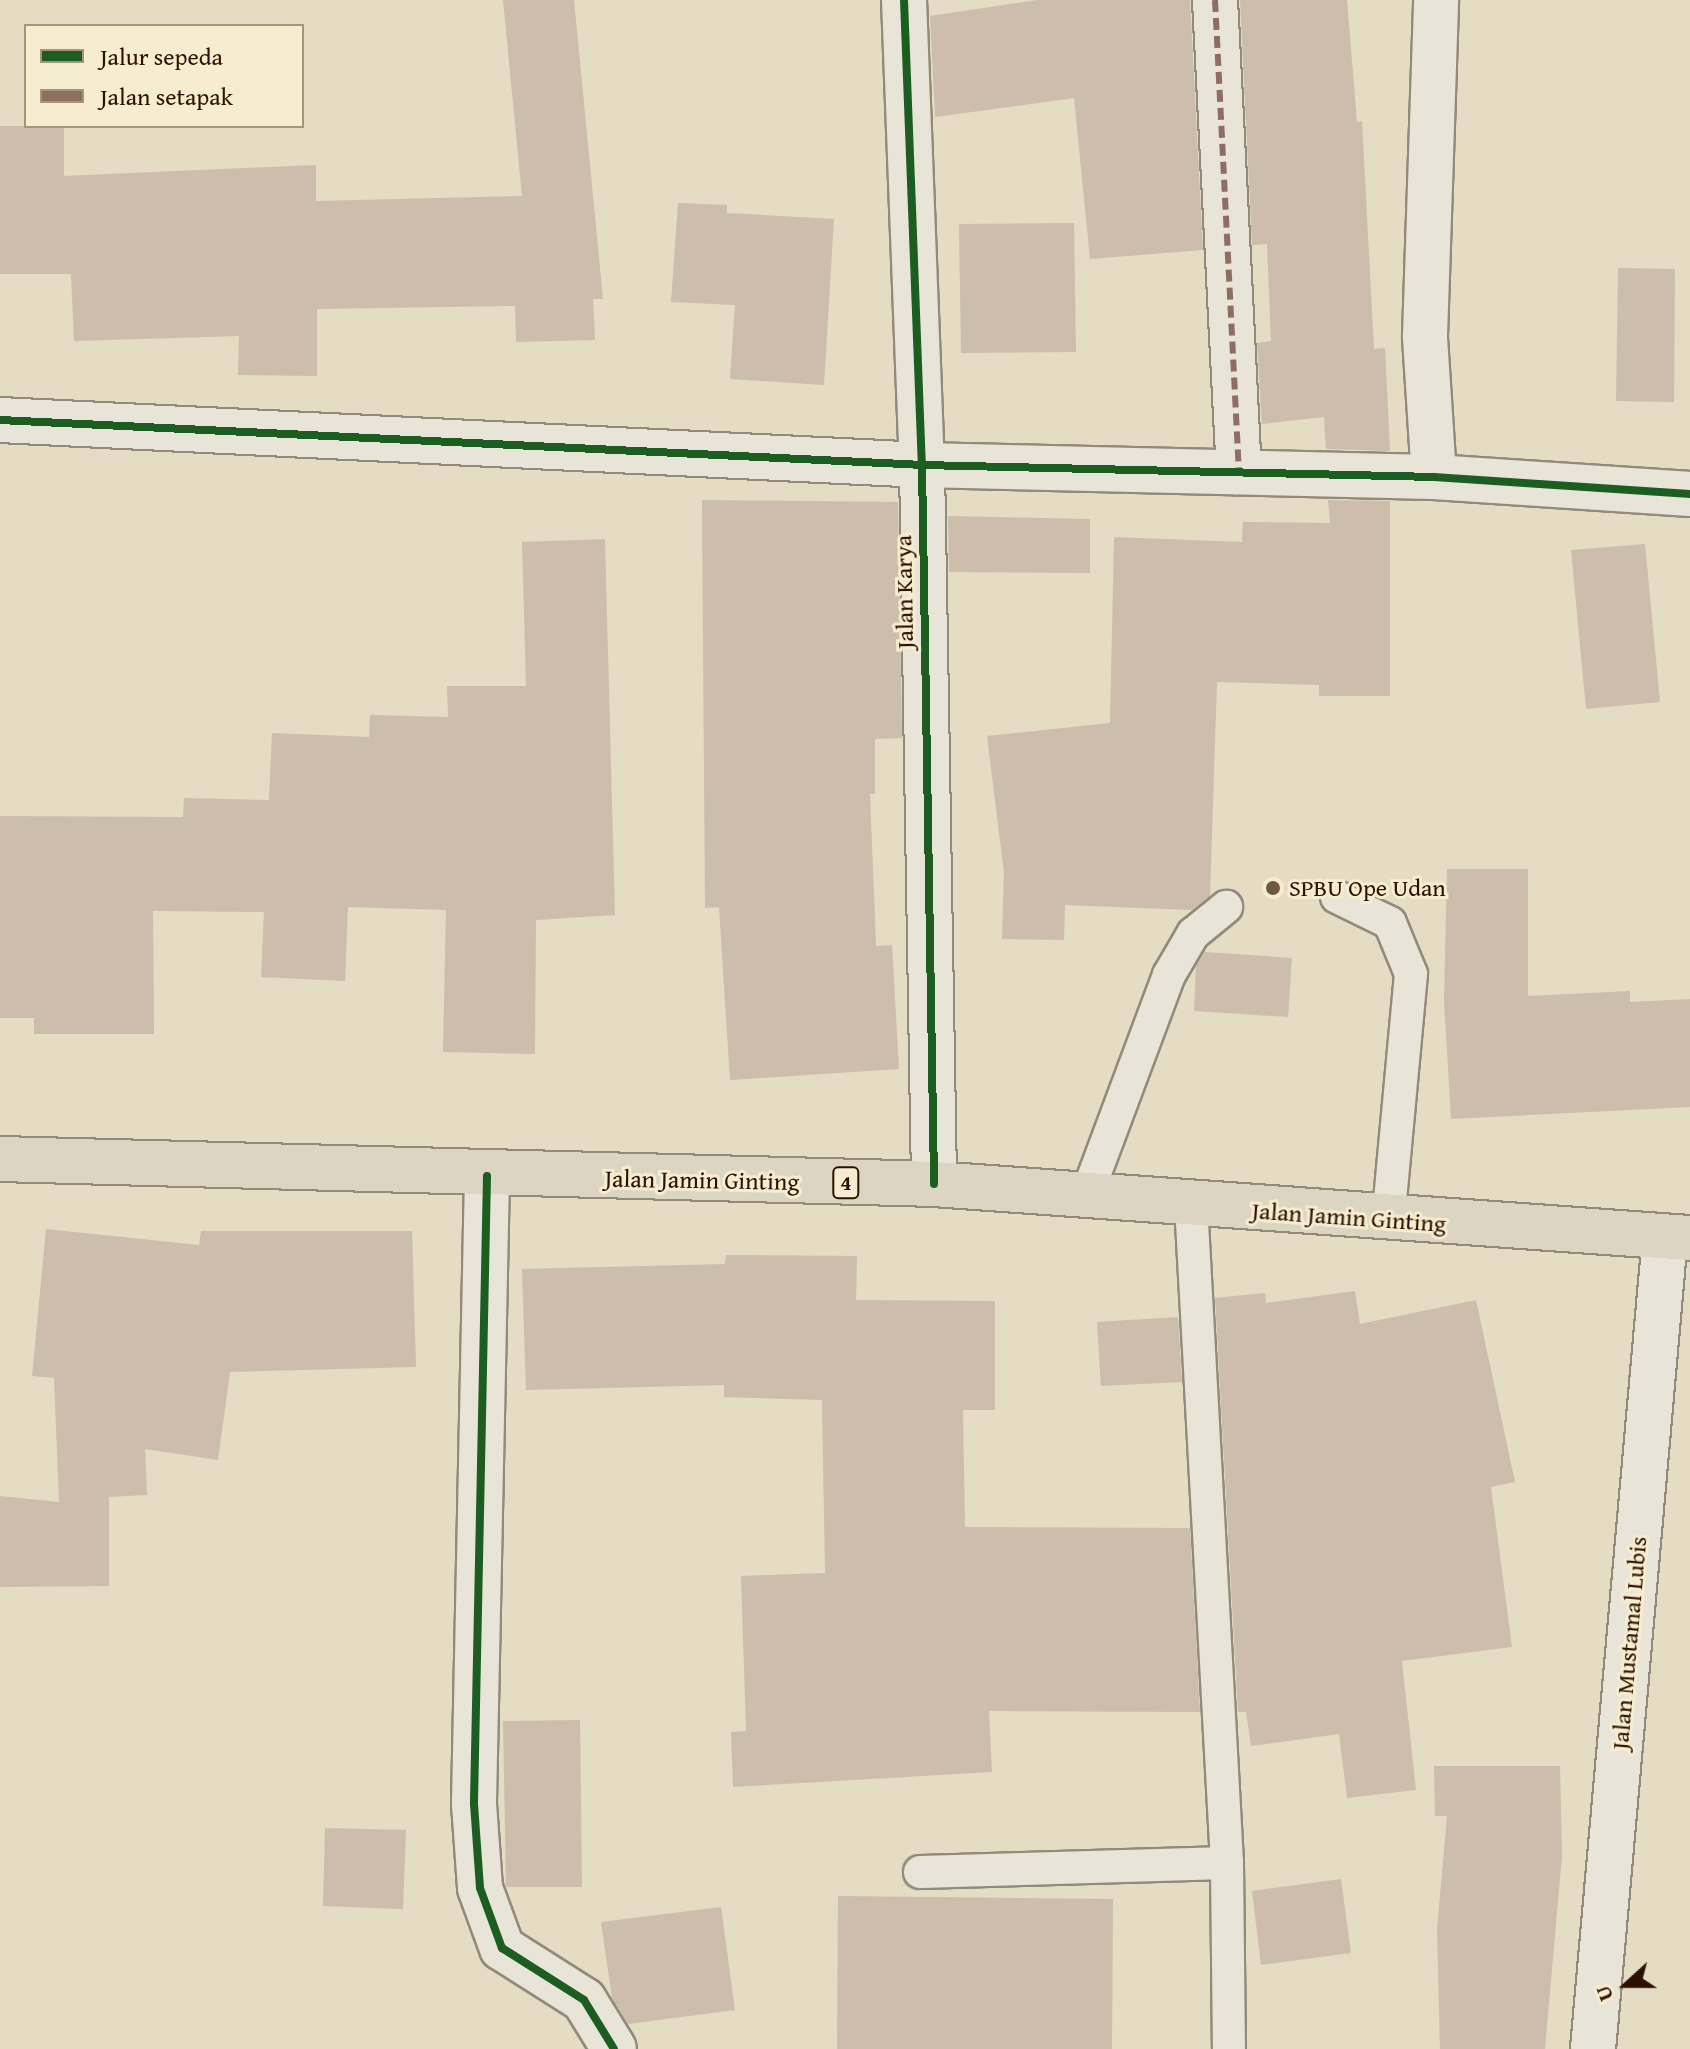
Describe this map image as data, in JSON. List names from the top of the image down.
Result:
{
  "streets": {
    "highway": ["Jalan Jamin Ginting", "4"],
    "street": ["Jalan Karya", "Jalan Mustamal Lubis"]
  },
  "crossings": [
    ["Jalan Karya", "Jalan Jamin Ginting"],
    ["Jalan Jamin Ginting", "Jalan Mustamal Lubis"]
  ],
  "places": ["SPBU Ope Udan"],
  "legend": ["Jalur sepeda", "Jalan setapak"],
  "north": "left"
}
